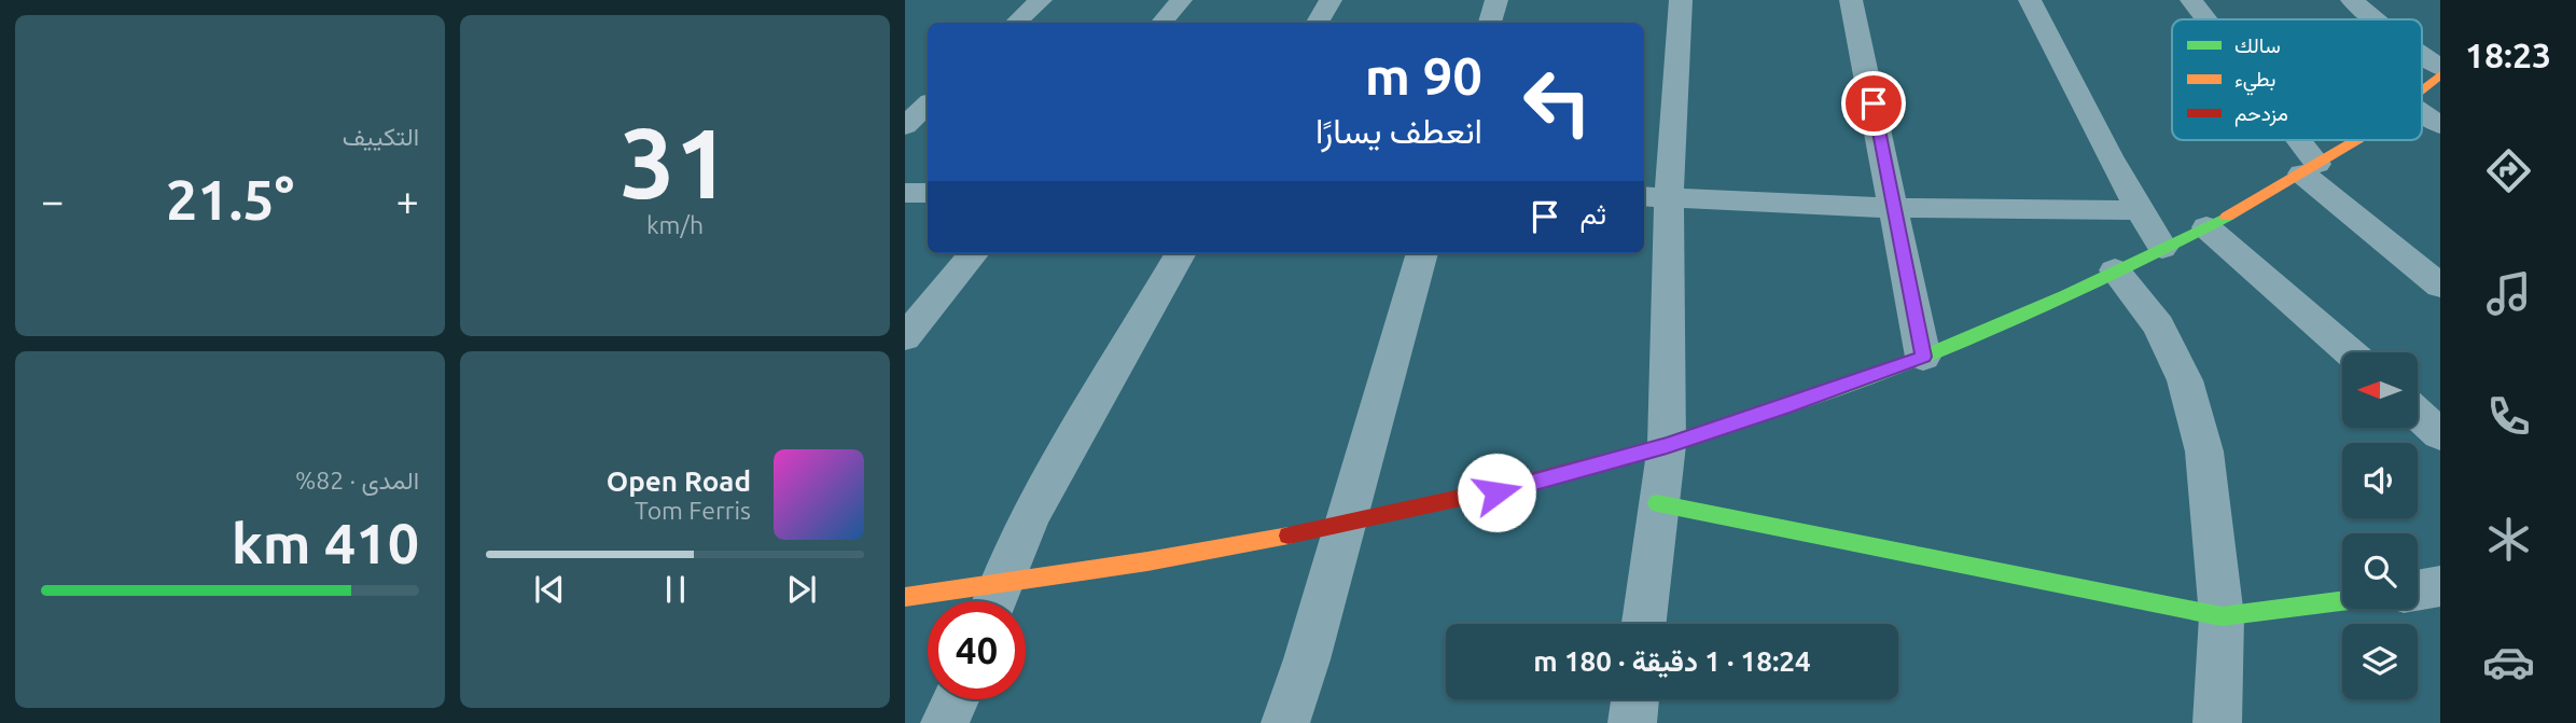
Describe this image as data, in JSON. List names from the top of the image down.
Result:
{
  "legend": ["سالك", "بطيء", "مزدحم"],
  "north": "left",
  "page": {
    "tabs": "18:23",
    "tile": [
      ["31", "km/h"],
      "التكييف",
      ["المدى · 82%", "410 km"]
    ],
    "turn": ["90 m", "انعطف يسارًا"],
    "heat": ["−", "21.5°", "+"],
    "then": "ثم",
    "song": ["Open Road", "Tom Ferris"],
    "limit": "40",
    "trip": "18:24 · 1 دقيقة · 180 m"
  }
}
